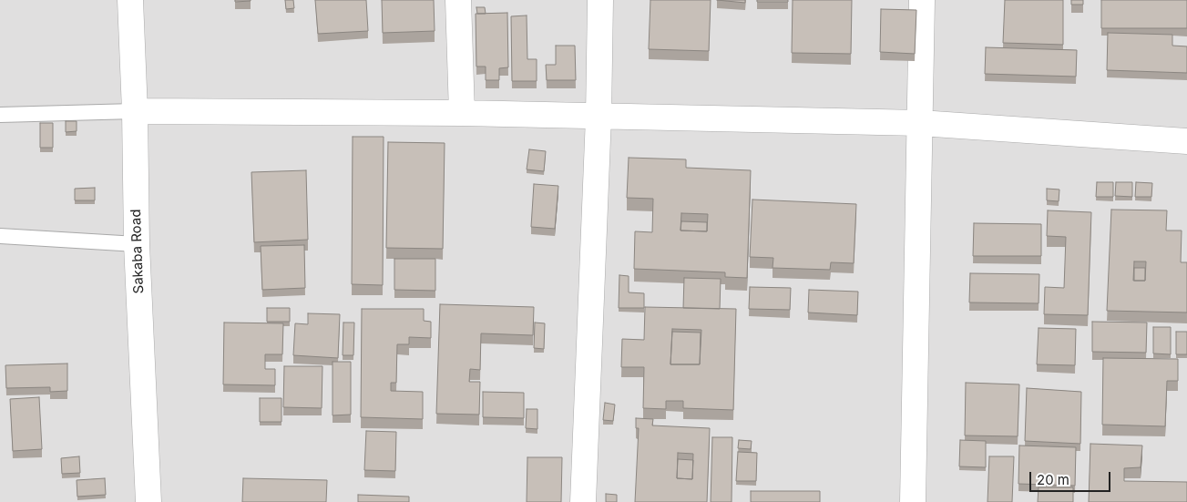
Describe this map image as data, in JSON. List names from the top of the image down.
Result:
{
  "streets": {
    "street": ["Sakaba Road"]
  },
  "scale_bar": "20 m"
}
